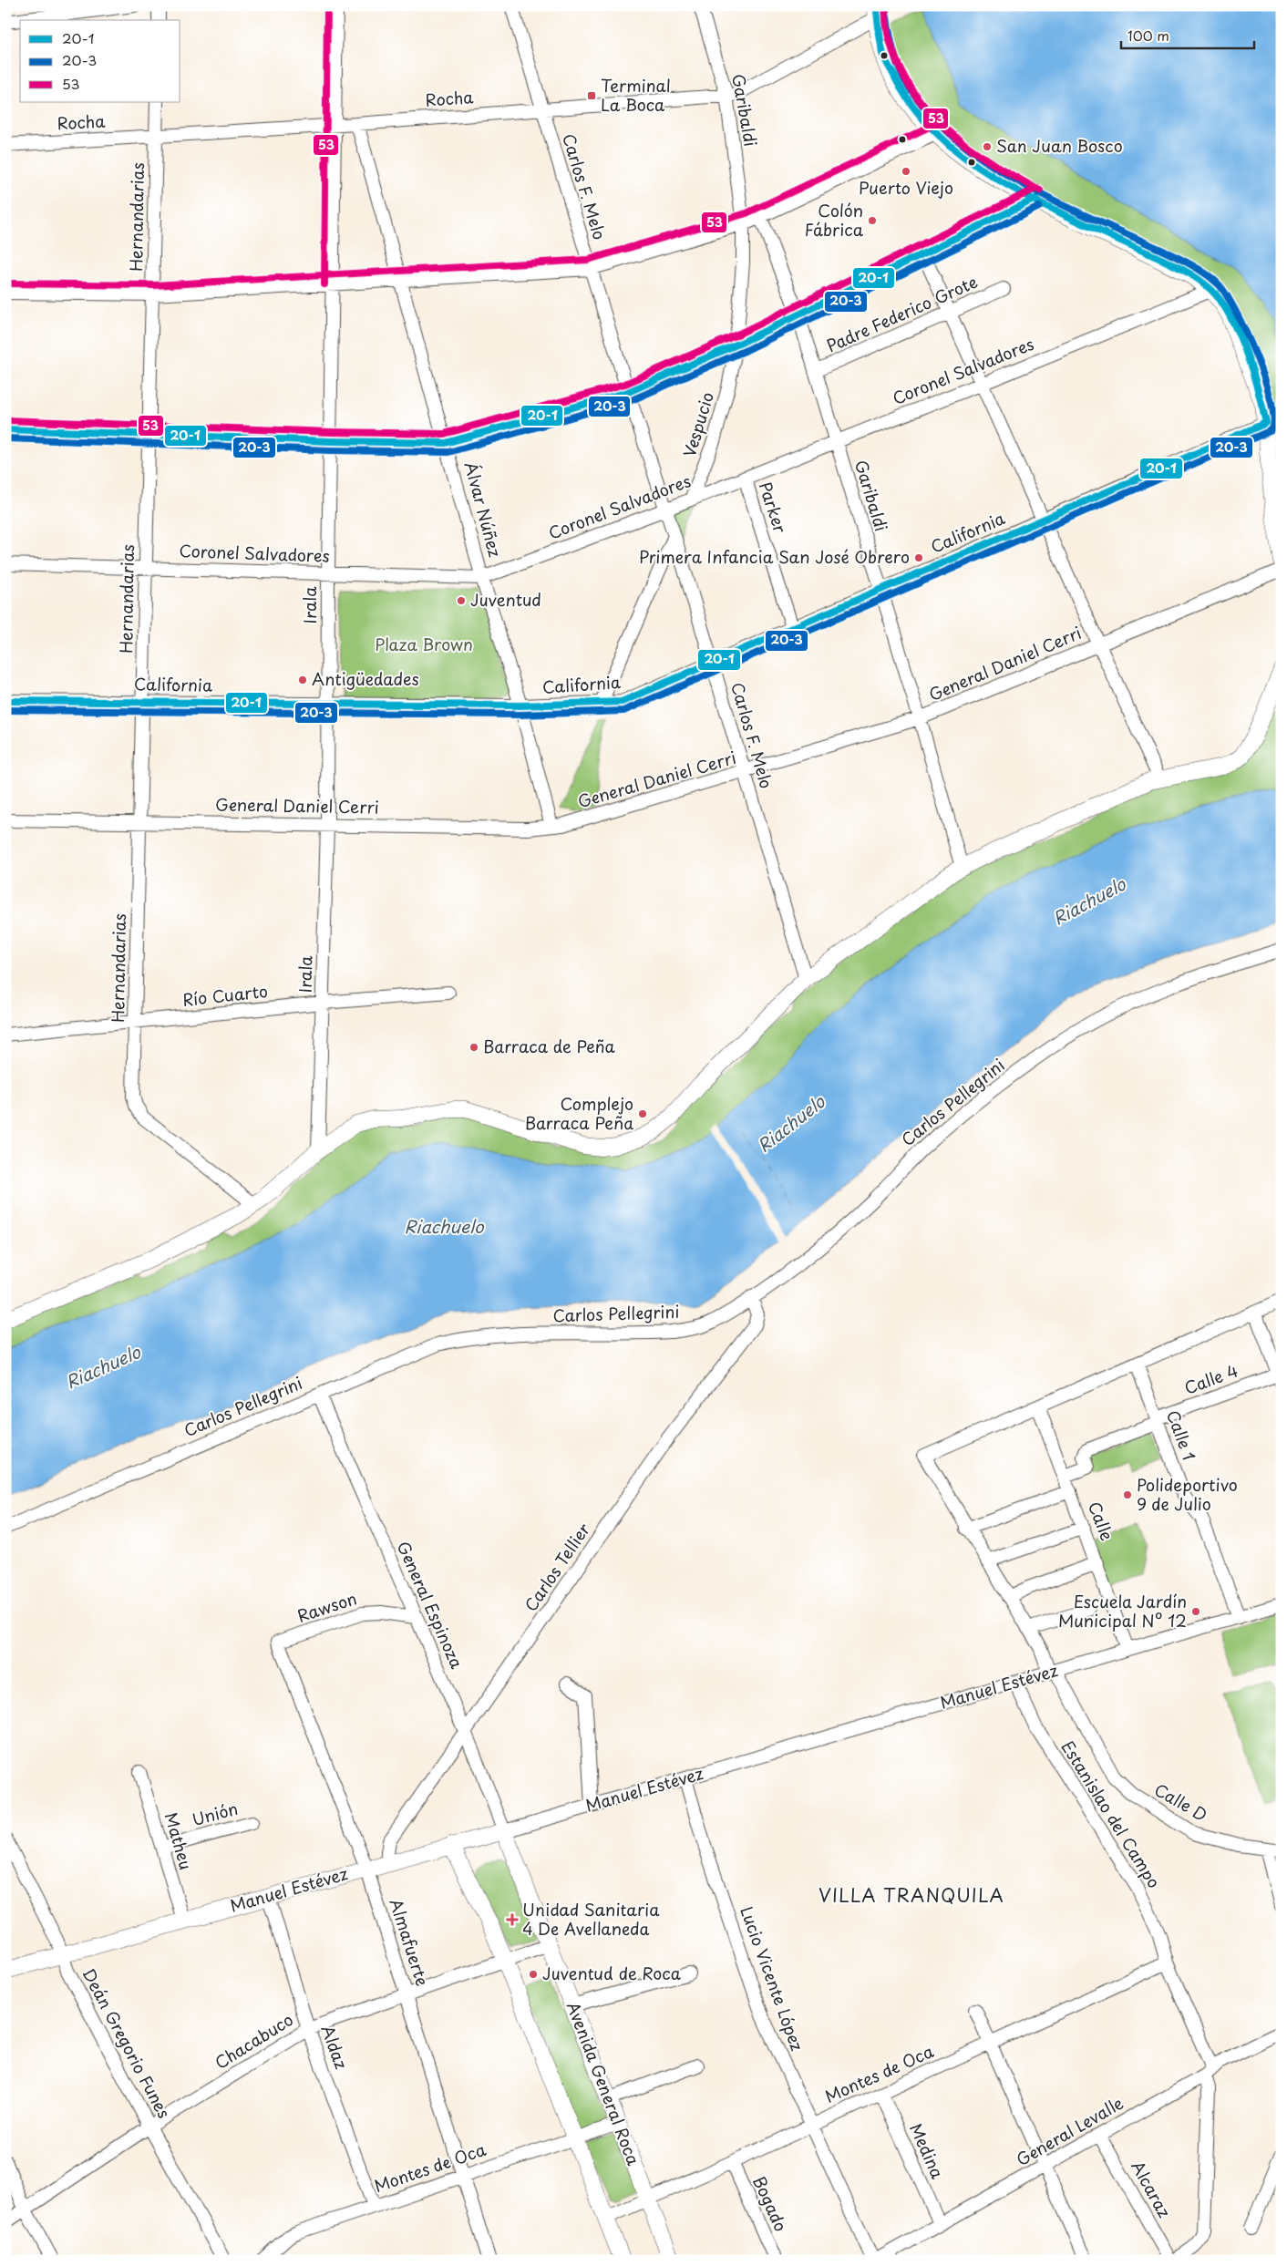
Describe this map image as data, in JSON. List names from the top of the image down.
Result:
{
  "streets": {
    "main road": ["Manuel Estévez", "Avenida General Roca"],
    "street": [
      "Rocha",
      "Garibaldi",
      "Carlos F. Melo",
      "Hernandarias",
      "Padre Federico Grote",
      "Coronel Salvadores",
      "Vespucio",
      "Parker",
      "Álvar Núñez",
      "California",
      "Irala",
      "General Daniel Cerri",
      "Río Cuarto",
      "Carlos Pellegrini",
      "Calle 4",
      "Calle 1",
      "Calle",
      "Carlos Tellier",
      "General Espinoza",
      "Rawson",
      "Calle D",
      "Unión",
      "Estanislao del Campo",
      "Matheu",
      "Almafuerte",
      "Lucio Vicente López",
      "Chacabuco",
      "Deán Gregorio Funes",
      "Aldaz",
      "Montes de Oca",
      "General Levalle",
      "Medina",
      "Alcaraz",
      "Bogado"
    ]
  },
  "crossings": [
    ["Rocha", "Garibaldi"],
    ["Rocha", "Carlos F. Melo"],
    ["Rocha", "Hernandarias"],
    ["Rocha", "Álvar Núñez"],
    ["Rocha", "Irala"],
    ["Garibaldi", "Padre Federico Grote"],
    ["Garibaldi", "Coronel Salvadores"],
    ["Garibaldi", "Vespucio"],
    ["Garibaldi", "California"],
    ["Garibaldi", "General Daniel Cerri"],
    ["Carlos F. Melo", "Coronel Salvadores"],
    ["Carlos F. Melo", "California"],
    ["Carlos F. Melo", "General Daniel Cerri"],
    ["Hernandarias", "Coronel Salvadores"],
    ["Hernandarias", "California"],
    ["Hernandarias", "General Daniel Cerri"],
    ["Hernandarias", "Río Cuarto"],
    ["Coronel Salvadores", "Vespucio"],
    ["Coronel Salvadores", "Parker"],
    ["Coronel Salvadores", "Álvar Núñez"],
    ["Coronel Salvadores", "Irala"],
    ["Parker", "California"],
    ["Álvar Núñez", "California"],
    ["Álvar Núñez", "General Daniel Cerri"],
    ["California", "Irala"],
    ["Irala", "General Daniel Cerri"],
    ["Irala", "Río Cuarto"],
    ["Carlos Pellegrini", "Carlos Tellier"],
    ["Carlos Pellegrini", "General Espinoza"],
    ["Calle 4", "Calle 1"],
    ["Calle 4", "Calle"],
    ["Calle 1", "Manuel Estévez"],
    ["Calle", "Manuel Estévez"],
    ["Calle", "Calle D"],
    ["Carlos Tellier", "General Espinoza"],
    ["Carlos Tellier", "Manuel Estévez"],
    ["General Espinoza", "Rawson"],
    ["General Espinoza", "Manuel Estévez"],
    ["General Espinoza", "Avenida General Roca"],
    ["Rawson", "Almafuerte"],
    ["Manuel Estévez", "Calle D"],
    ["Manuel Estévez", "Estanislao del Campo"],
    ["Manuel Estévez", "Matheu"],
    ["Manuel Estévez", "Almafuerte"],
    ["Manuel Estévez", "Lucio Vicente López"],
    ["Manuel Estévez", "Deán Gregorio Funes"],
    ["Manuel Estévez", "Aldaz"],
    ["Manuel Estévez", "Avenida General Roca"],
    ["Unión", "Matheu"],
    ["Estanislao del Campo", "Montes de Oca"],
    ["Estanislao del Campo", "General Levalle"],
    ["Estanislao del Campo", "Alcaraz"],
    ["Almafuerte", "Chacabuco"],
    ["Almafuerte", "Montes de Oca"],
    ["Lucio Vicente López", "Montes de Oca"],
    ["Lucio Vicente López", "General Levalle"],
    ["Chacabuco", "Deán Gregorio Funes"],
    ["Chacabuco", "Aldaz"],
    ["Chacabuco", "Avenida General Roca"],
    ["Aldaz", "Montes de Oca"],
    ["Montes de Oca", "Avenida General Roca"],
    ["Montes de Oca", "Medina"],
    ["Montes de Oca", "Bogado"],
    ["General Levalle", "Medina"],
    ["General Levalle", "Alcaraz"]
  ],
  "districts": ["VILLA TRANQUILA"],
  "water": ["Riachuelo"],
  "parks": ["Plaza Brown"],
  "places": {
    "transit": ["Terminal La Boca"],
    "other": [
      "San Juan Bosco",
      "Puerto Viejo",
      "Colón Fábrica",
      "Primera Infancia San José Obrero",
      "Juventud",
      "Antigüedades",
      "Barraca de Peña",
      "Complejo Barraca Peña",
      "Polideportivo 9 de Julio",
      "Escuela Jardín Municipal Nº 12",
      "Juventud de Roca"
    ],
    "health": ["Unidad Sanitaria 4 De Avellaneda"]
  },
  "lines": ["transit line 20-1", "transit line 20-3", "transit line 53"],
  "legend": ["20-1", "20-3", "53"],
  "scale_bar": "100 m"
}
